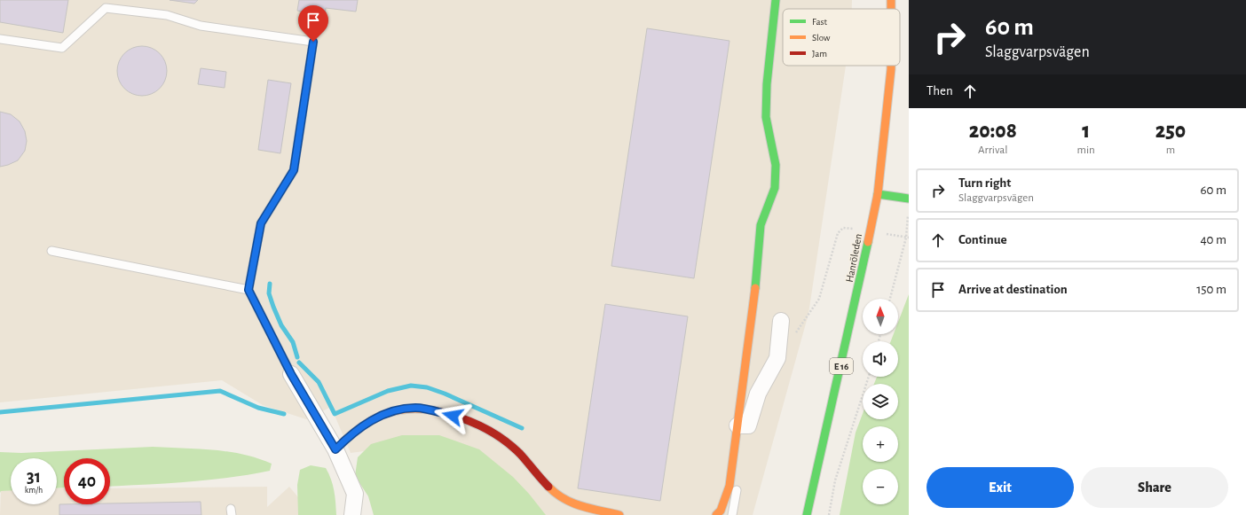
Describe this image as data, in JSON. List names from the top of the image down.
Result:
{
  "streets": {
    "main road": ["Hanröleden", "E 16"]
  },
  "legend": ["Fast", "Slow", "Jam"],
  "north": "top",
  "page": {
    "turn": ["60 m", "Slaggvarpsvägen"],
    "then": "Then",
    "eta": [
      "20:08",
      "Arrival",
      "1",
      "min",
      "250",
      "m"
    ],
    "list": [
      {
        "name": "Turn right",
        "note": "Slaggvarpsvägen",
        "value": "60 m"
      },
      {
        "name": "Continue",
        "value": "40 m"
      },
      {
        "name": "Arrive at destination",
        "value": "150 m"
      }
    ],
    "map_buttons": ["+", "−"],
    "speed": "31 km/h",
    "limit": "40",
    "buttons": ["Exit", "Share"]
  }
}
